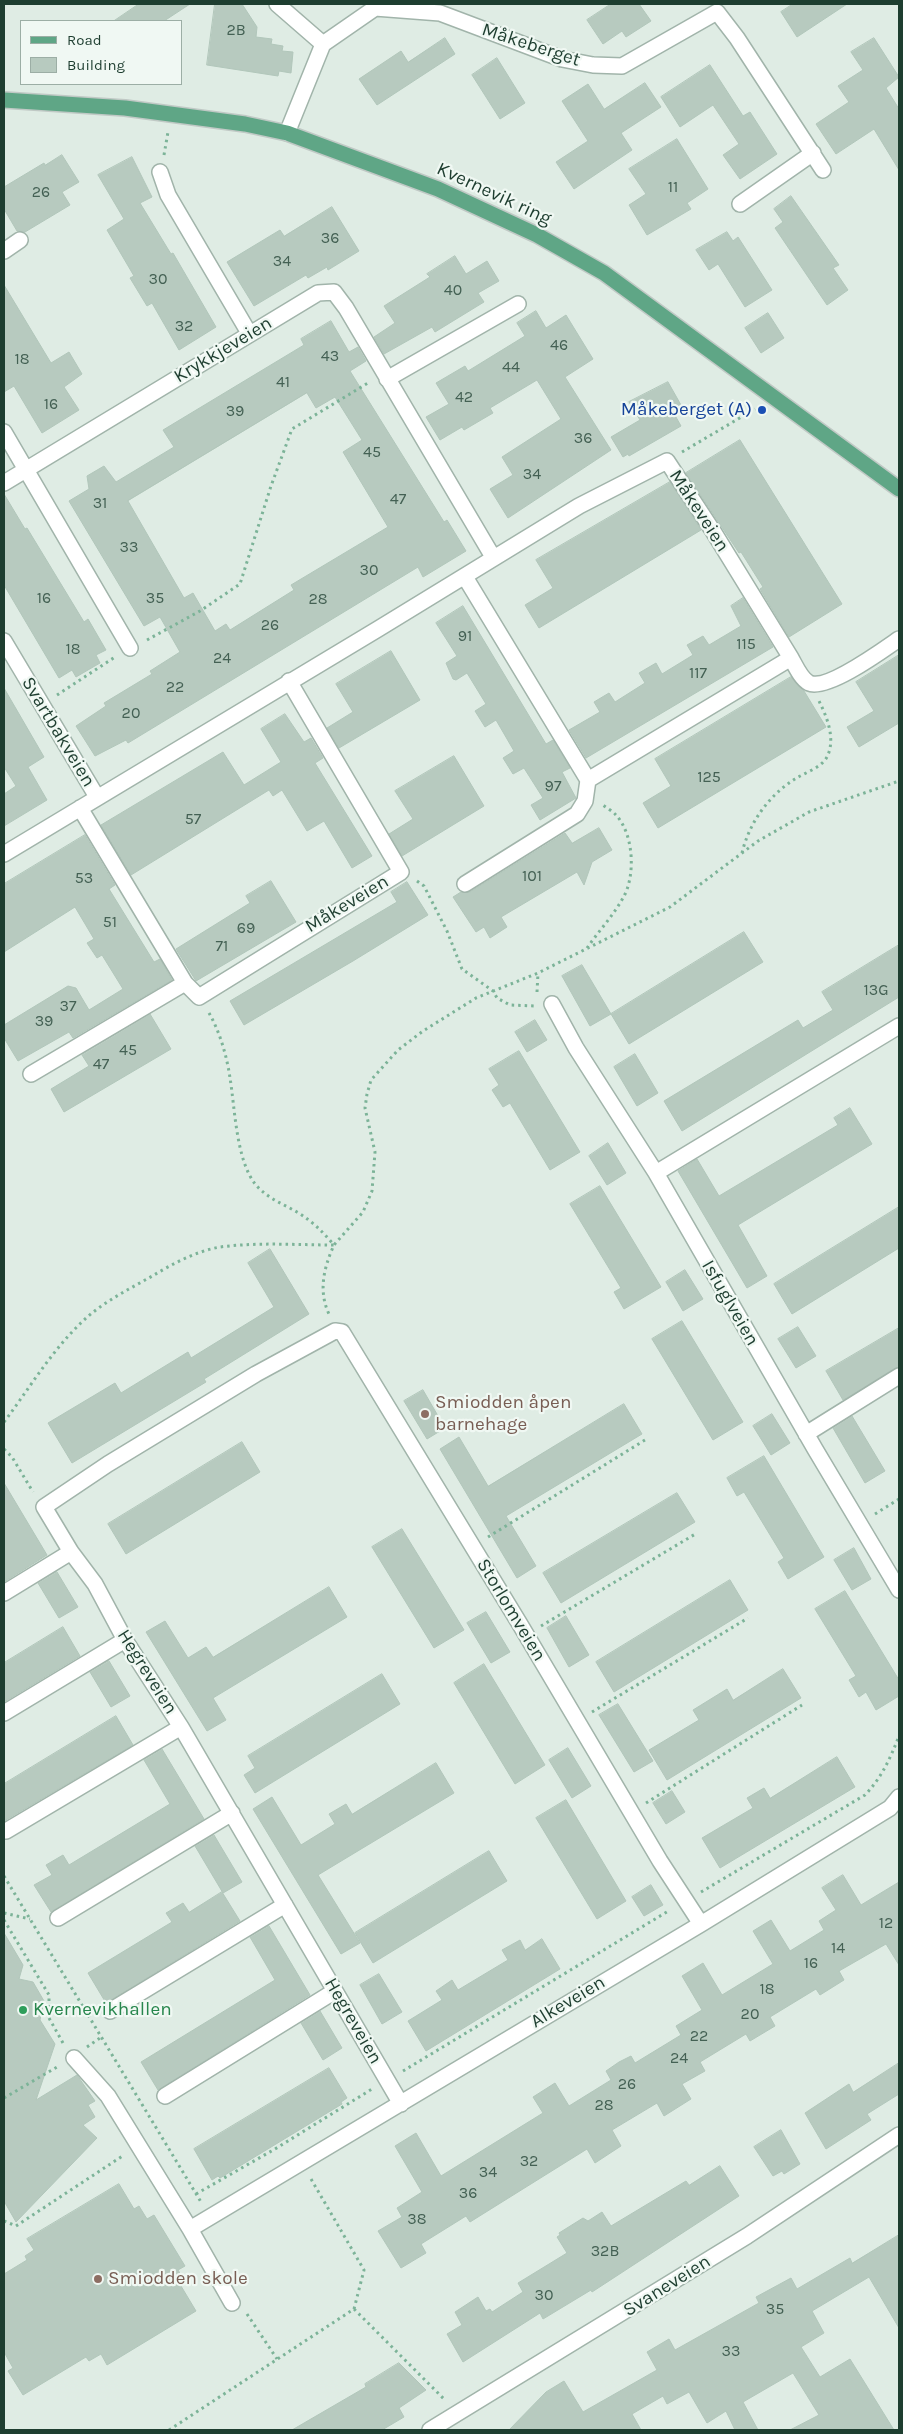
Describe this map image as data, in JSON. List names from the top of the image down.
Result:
{
  "streets": {
    "main road": ["Kvernevik ring"],
    "street": [
      "Måkeberget",
      "Krykkjeveien",
      "Måkeveien",
      "Svartbakveien",
      "Isfuglveien",
      "Storlomveien",
      "Hegreveien",
      "Alkeveien",
      "Svaneveien"
    ]
  },
  "crossings": [
    ["Krykkjeveien", "Måkeveien"],
    ["Måkeveien", "Svartbakveien"],
    ["Storlomveien", "Alkeveien"],
    ["Hegreveien", "Alkeveien"]
  ],
  "places": [
    "Måkeberget (A)",
    "Smiodden åpen barnehage",
    "Kvernevikhallen",
    "Smiodden skole"
  ],
  "house_numbers": [
    "2B",
    "11",
    "26",
    "36",
    "34",
    "30",
    "40",
    "32",
    "46",
    "43",
    "18",
    "44",
    "41",
    "42",
    "16",
    "39",
    "36",
    "45",
    "34",
    "47",
    "31",
    "33",
    "30",
    "16",
    "35",
    "28",
    "26",
    "91",
    "115",
    "18",
    "24",
    "117",
    "22",
    "20",
    "125",
    "97",
    "57",
    "101",
    "53",
    "51",
    "69",
    "71",
    "13G",
    "37",
    "39",
    "45",
    "47",
    "12",
    "14",
    "16",
    "18",
    "20",
    "22",
    "24",
    "26",
    "28",
    "32",
    "34",
    "36",
    "38",
    "32B",
    "30",
    "35",
    "33"
  ],
  "legend": ["Road", "Building"]
}
